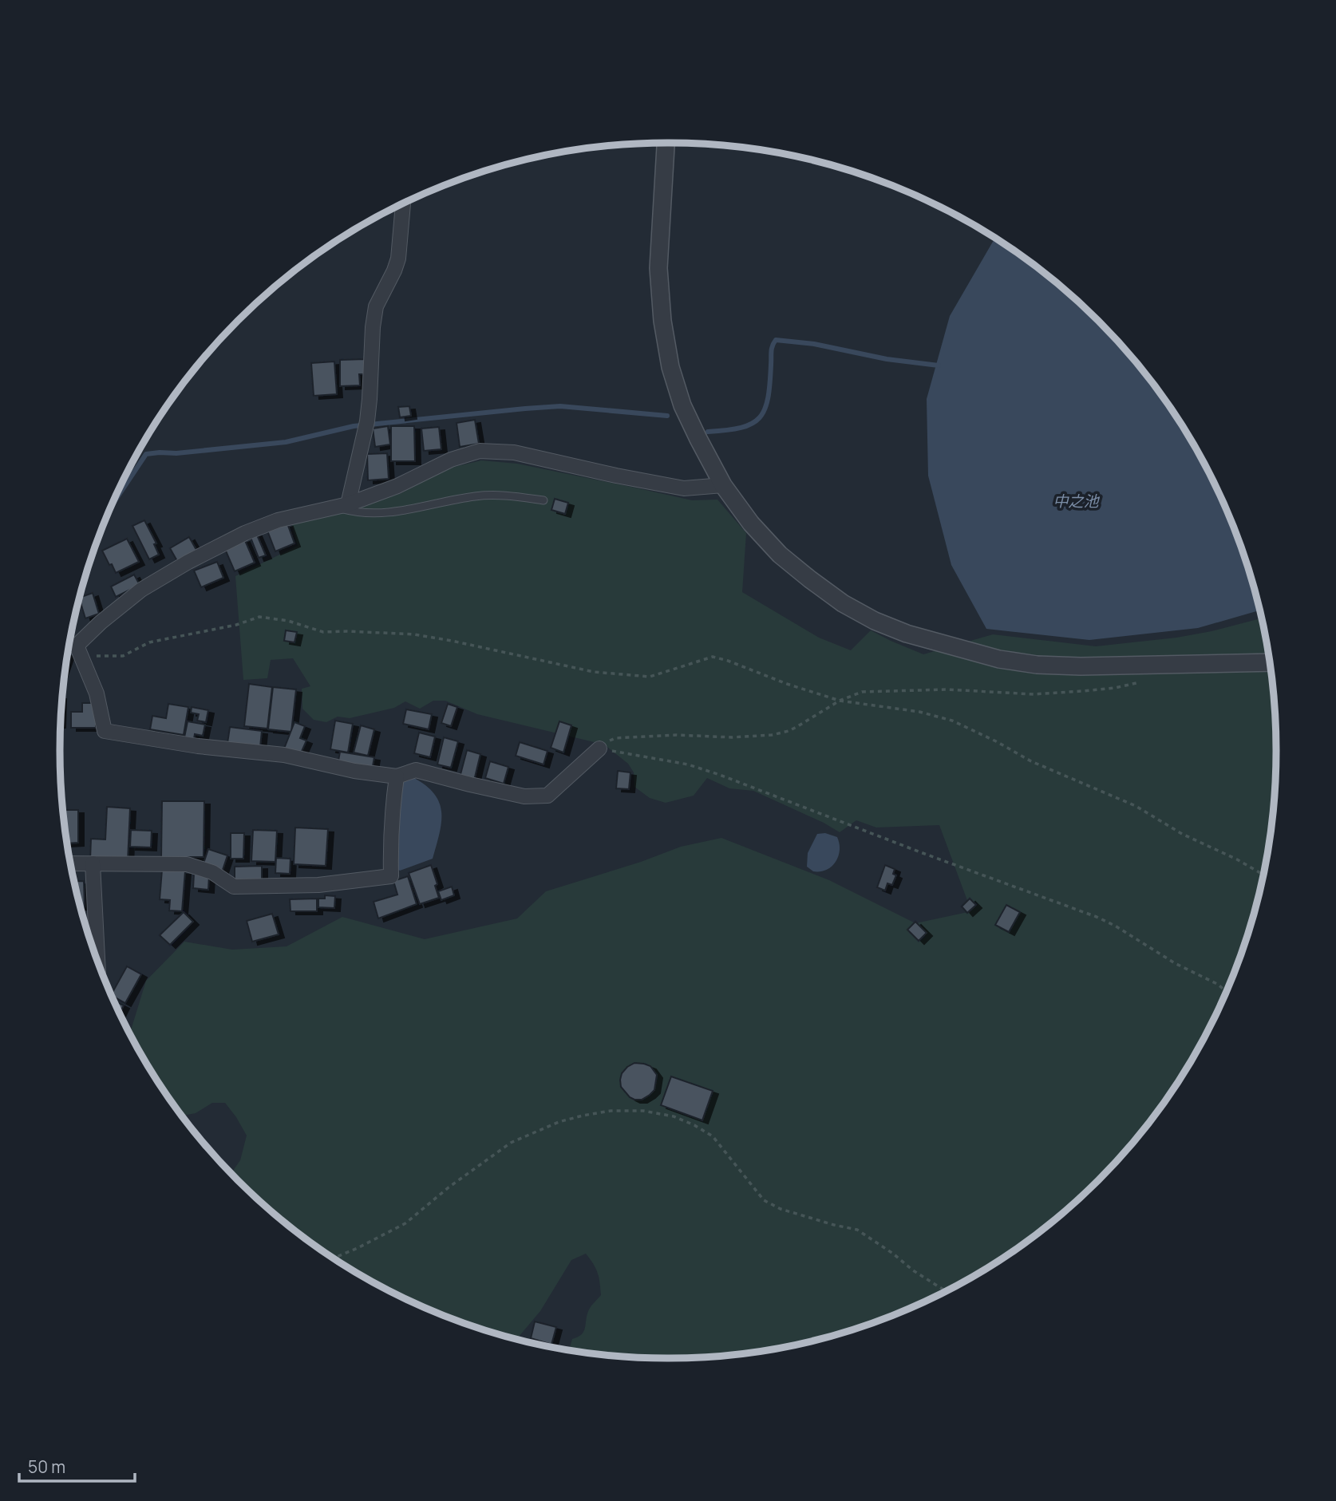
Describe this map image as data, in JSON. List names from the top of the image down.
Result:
{
  "water": ["中之池"],
  "scale_bar": "50 m"
}
